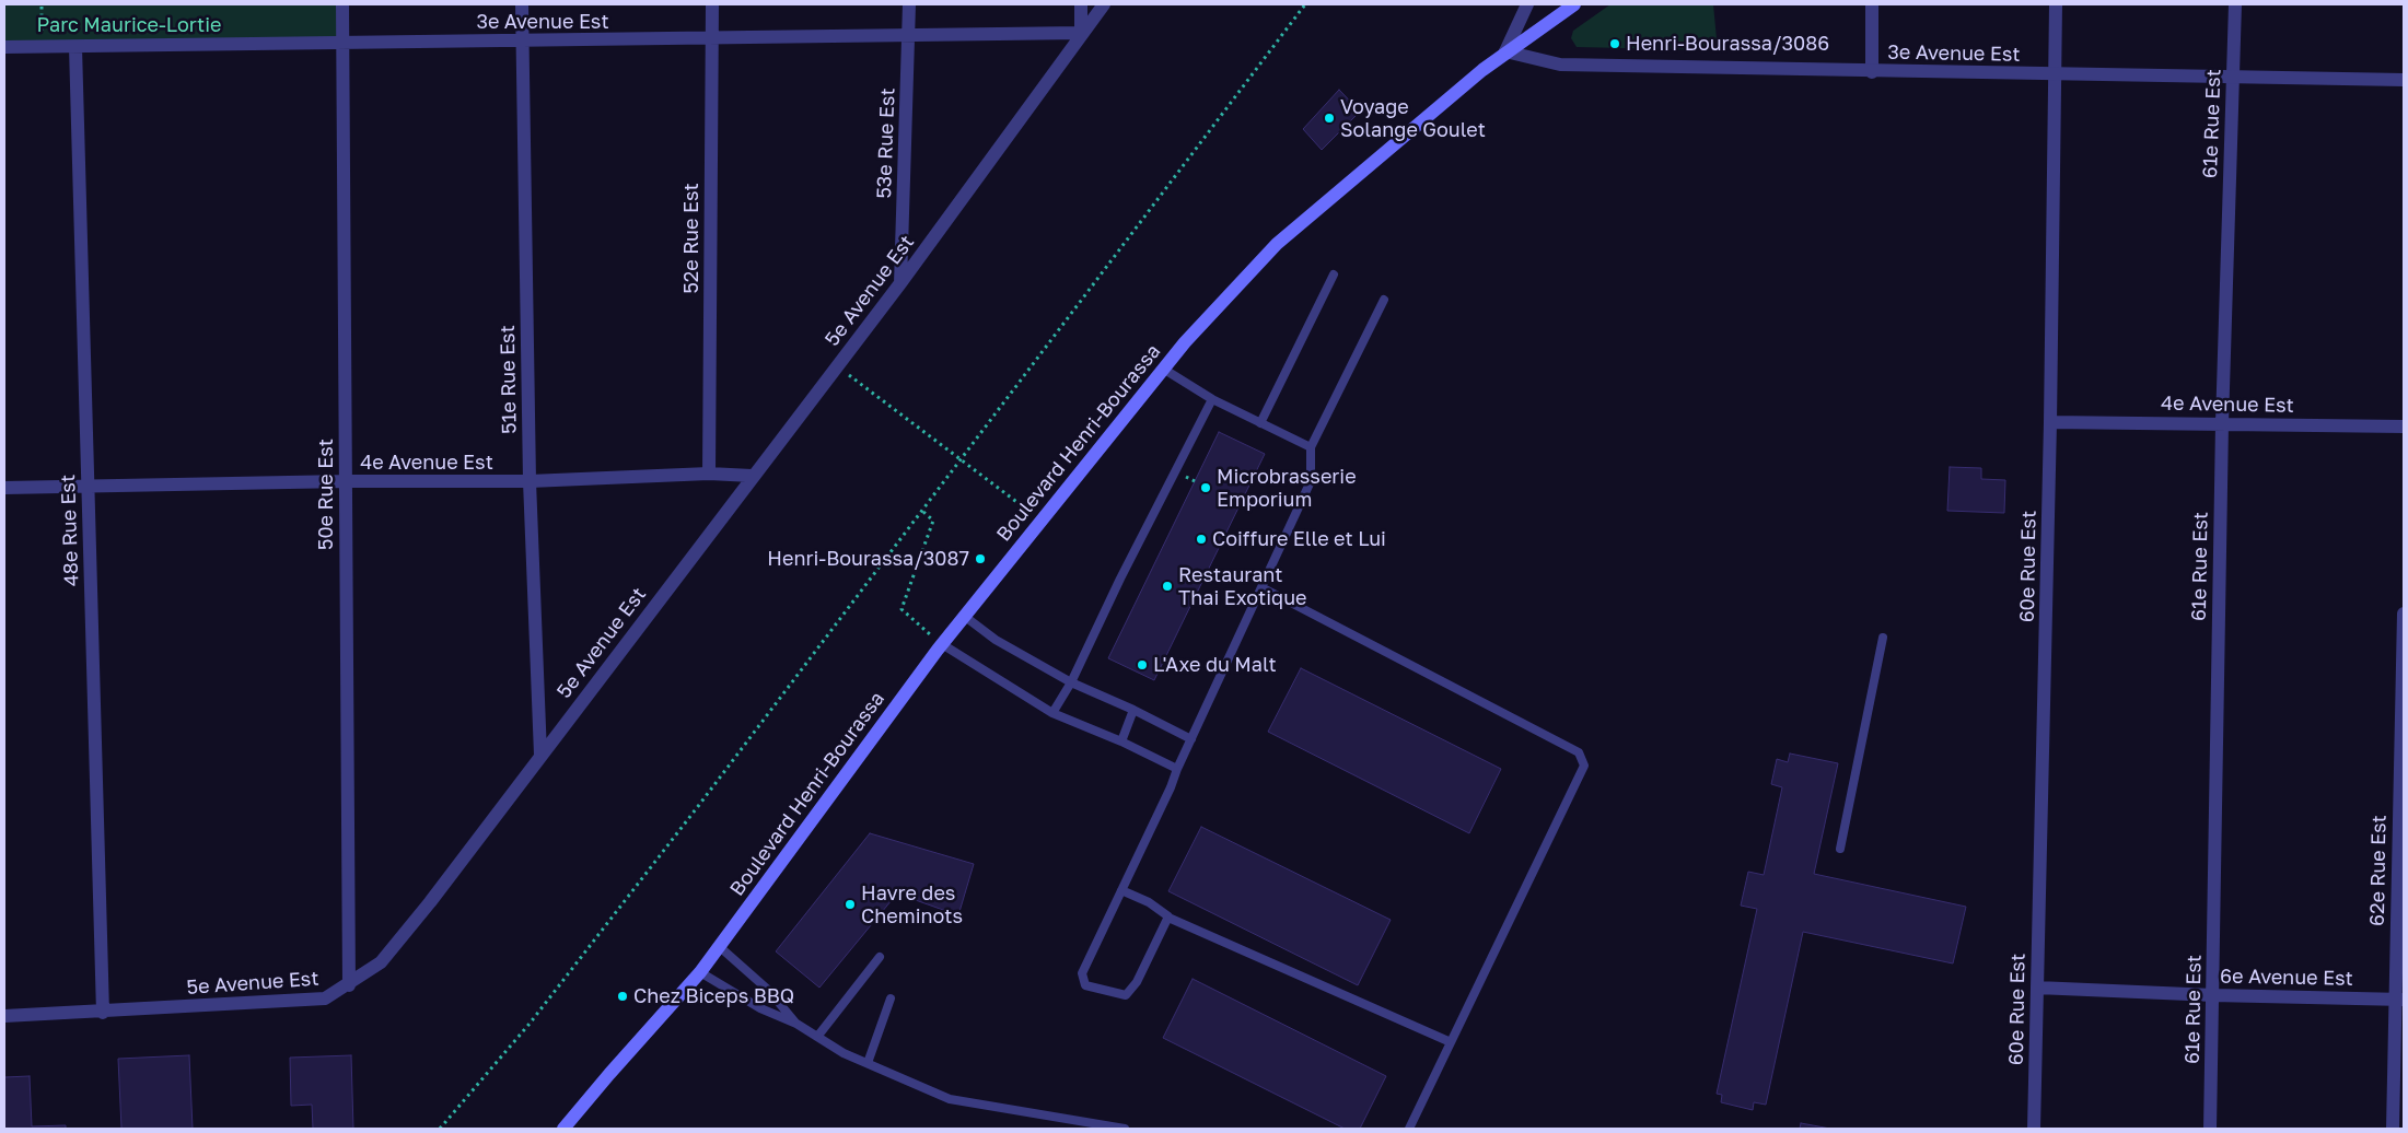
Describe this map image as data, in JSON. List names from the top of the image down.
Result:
{
  "streets": {
    "main road": ["Boulevard Henri-Bourassa"],
    "street": [
      "3e Avenue Est",
      "61e Rue Est",
      "53e Rue Est",
      "52e Rue Est",
      "5e Avenue Est",
      "51e Rue Est",
      "4e Avenue Est",
      "50e Rue Est",
      "48e Rue Est",
      "60e Rue Est",
      "62e Rue Est",
      "6e Avenue Est"
    ]
  },
  "crossings": [
    ["3e Avenue Est", "61e Rue Est"],
    ["3e Avenue Est", "53e Rue Est"],
    ["3e Avenue Est", "52e Rue Est"],
    ["3e Avenue Est", "5e Avenue Est"],
    ["3e Avenue Est", "51e Rue Est"],
    ["3e Avenue Est", "Boulevard Henri-Bourassa"],
    ["3e Avenue Est", "50e Rue Est"],
    ["3e Avenue Est", "48e Rue Est"],
    ["3e Avenue Est", "60e Rue Est"],
    ["61e Rue Est", "4e Avenue Est"],
    ["61e Rue Est", "6e Avenue Est"],
    ["53e Rue Est", "5e Avenue Est"],
    ["52e Rue Est", "4e Avenue Est"],
    ["5e Avenue Est", "51e Rue Est"],
    ["5e Avenue Est", "4e Avenue Est"],
    ["5e Avenue Est", "50e Rue Est"],
    ["5e Avenue Est", "48e Rue Est"],
    ["51e Rue Est", "4e Avenue Est"],
    ["4e Avenue Est", "50e Rue Est"],
    ["4e Avenue Est", "48e Rue Est"],
    ["4e Avenue Est", "60e Rue Est"],
    ["60e Rue Est", "6e Avenue Est"],
    ["62e Rue Est", "6e Avenue Est"]
  ],
  "parks": ["Parc Maurice-Lortie"],
  "places": [
    "Henri-Bourassa/3086",
    "Voyage Solange Goulet",
    "Microbrasserie Emporium",
    "Coiffure Elle et Lui",
    "Henri-Bourassa/3087",
    "Restaurant Thai Exotique",
    "L'Axe du Malt",
    "Havre des Cheminots",
    "Chez Biceps BBQ"
  ]
}
